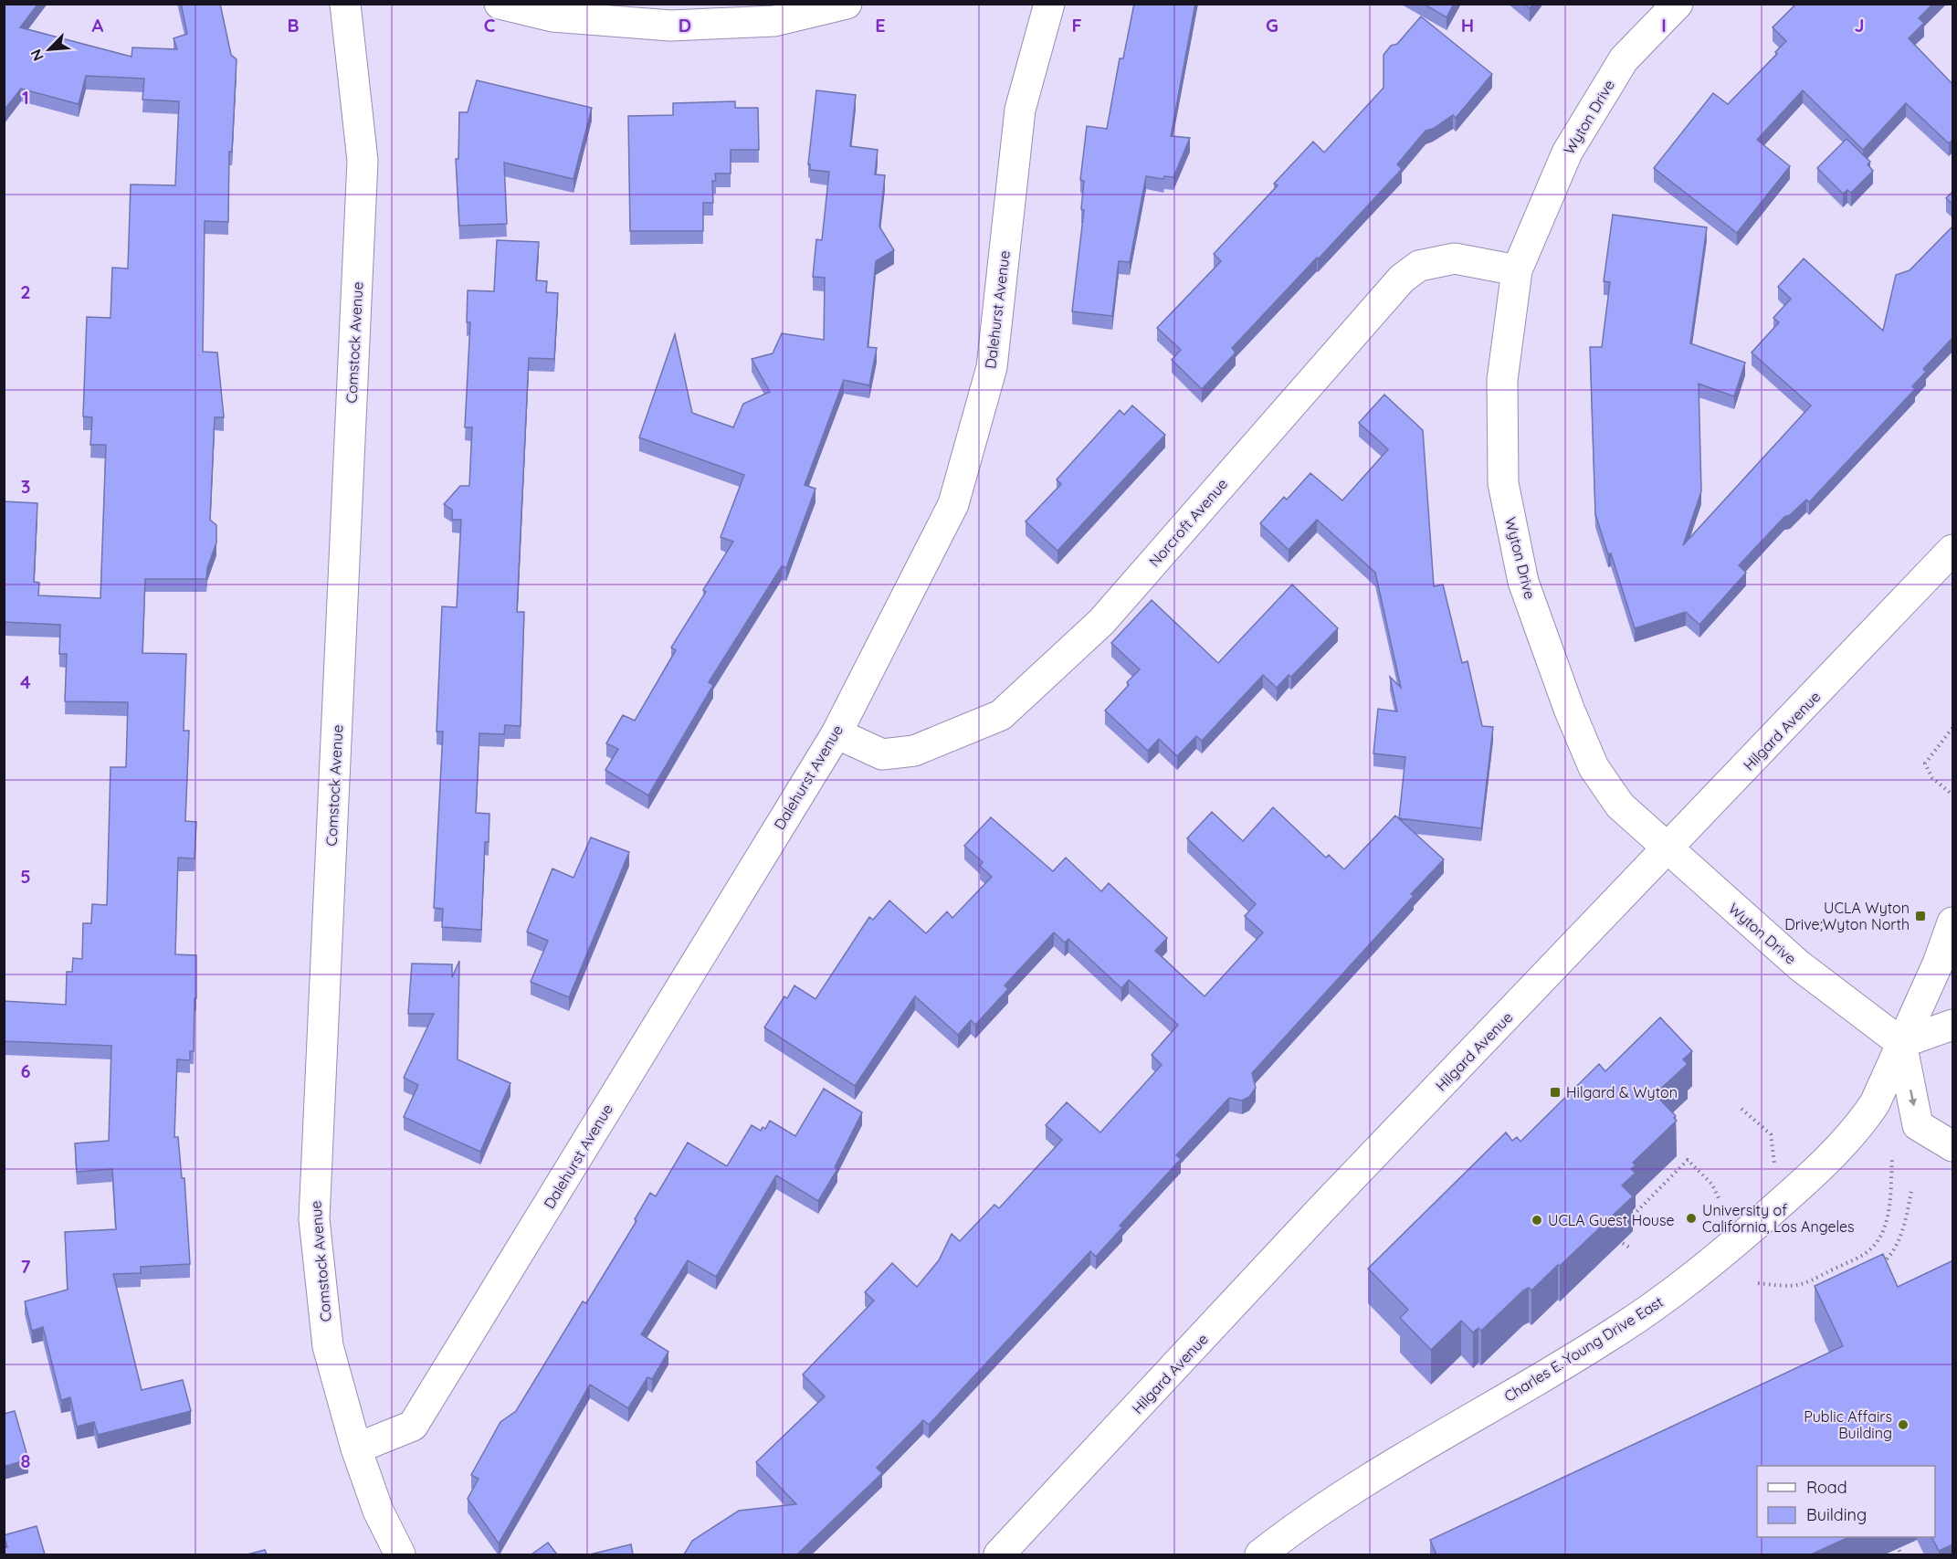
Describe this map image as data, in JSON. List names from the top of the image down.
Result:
{
  "streets": {
    "street": [
      "Wyton Drive",
      "Dalehurst Avenue",
      "Comstock Avenue",
      "Norcroft Avenue",
      "Hilgard Avenue",
      "Charles E. Young Drive East"
    ]
  },
  "crossings": [
    ["Wyton Drive", "Norcroft Avenue"],
    ["Wyton Drive", "Hilgard Avenue"],
    ["Wyton Drive", "Charles E. Young Drive East"],
    ["Dalehurst Avenue", "Comstock Avenue"],
    ["Dalehurst Avenue", "Norcroft Avenue"]
  ],
  "places": {
    "transit": ["UCLA Wyton Drive;Wyton North", "Hilgard & Wyton"],
    "other": ["University of California, Los Angeles", "UCLA Guest House", "Public Affairs Building"]
  },
  "legend": ["Road", "Building"],
  "north": "bottom left",
  "grid": {
    "columns": [
      "A",
      "B",
      "C",
      "D",
      "E",
      "F",
      "G",
      "H",
      "I",
      "J"
    ],
    "rows": [
      "1",
      "2",
      "3",
      "4",
      "5",
      "6",
      "7",
      "8"
    ]
  }
}
